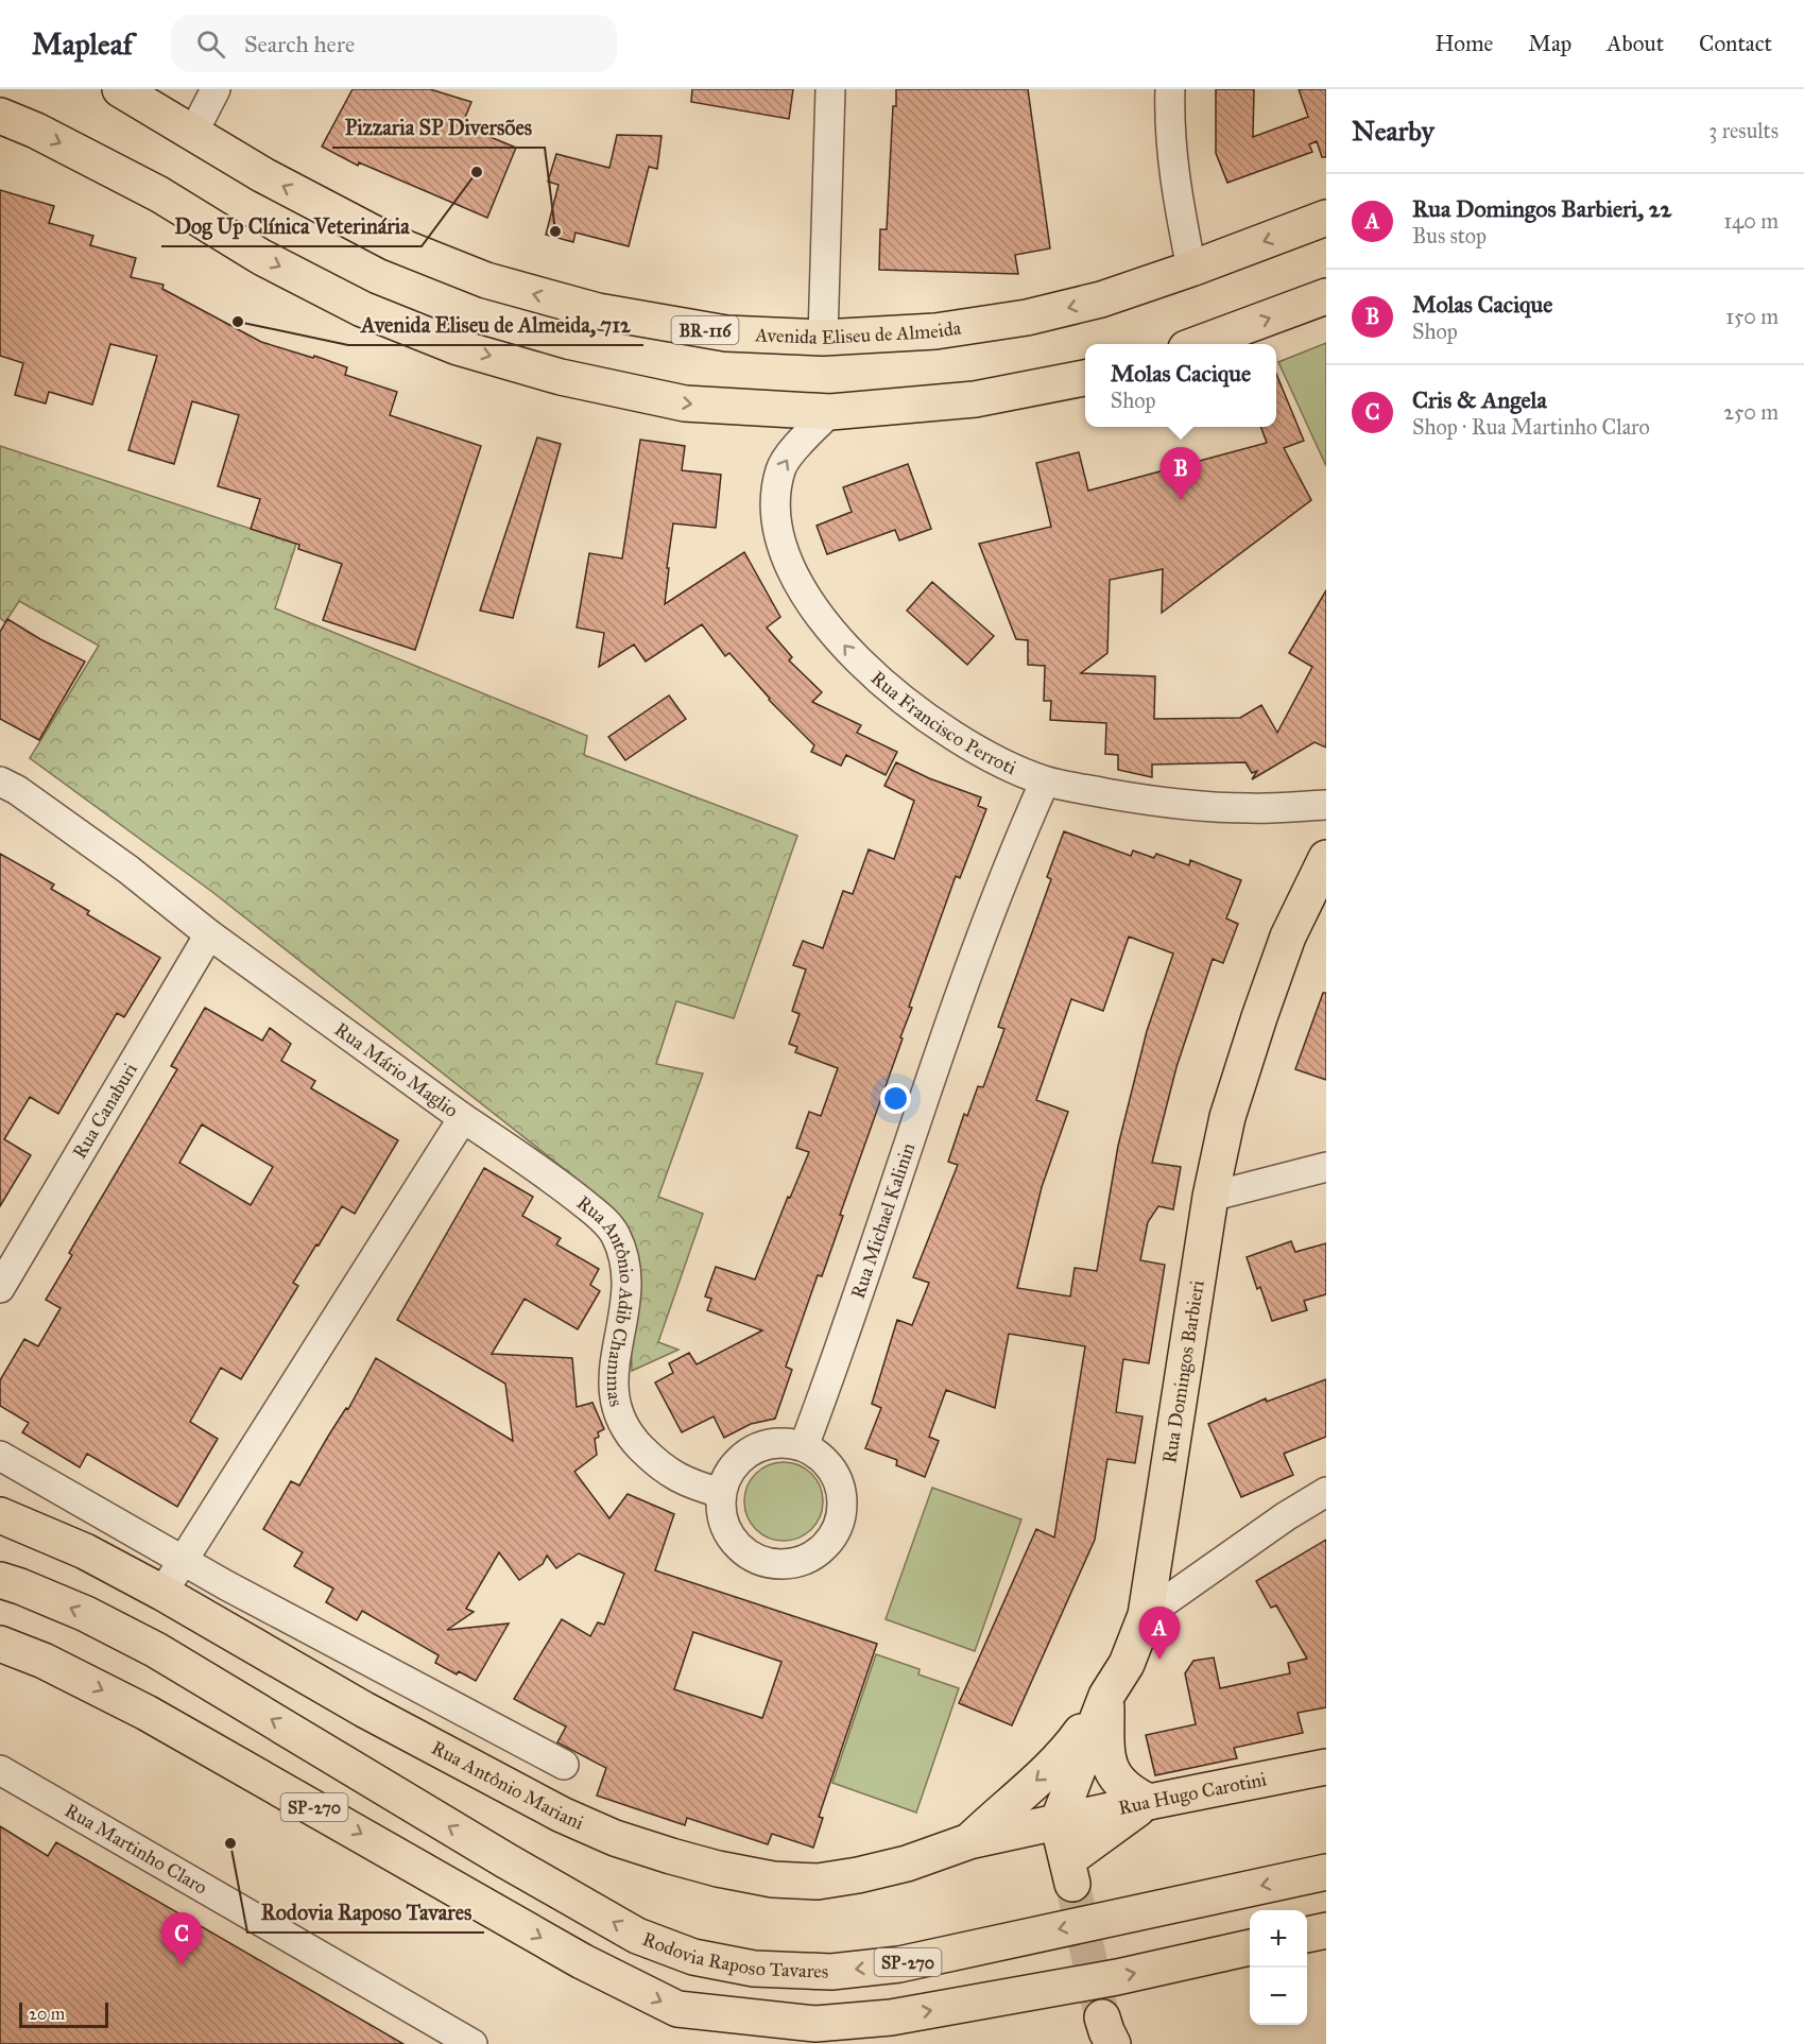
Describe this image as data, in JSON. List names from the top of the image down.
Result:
{
  "streets": {
    "main road": [
      "BR-116",
      "Avenida Eliseu de Almeida",
      "Rua Domingos Barbieri",
      "Rua Antônio Mariani",
      "Rua Hugo Carotini",
      "SP-270",
      "Rodovia Raposo Tavares"
    ],
    "street": [
      "Rua Francisco Perroti",
      "Rua Mário Maglio",
      "Rua Canaburi",
      "Rua Michael Kalinin",
      "Rua Antônio Adib Chammas",
      "Rua Martinho Claro"
    ]
  },
  "crossings": [
    ["Rua Francisco Perroti", "Rua Michael Kalinin"],
    ["Rua Mário Maglio", "Rua Canaburi"],
    ["Rua Mário Maglio", "Rua Antônio Adib Chammas"],
    ["Rua Mário Maglio", "Rua Antônio Mariani"],
    ["Rua Michael Kalinin", "Rua Antônio Adib Chammas"],
    ["Rua Domingos Barbieri", "Rua Antônio Mariani"],
    ["Rua Domingos Barbieri", "Rua Hugo Carotini"],
    ["Rua Antônio Mariani", "Rua Hugo Carotini"]
  ],
  "one_way": ["Rua Francisco Perroti"],
  "places": [
    "Dog Up Clínica Veterinária",
    "Pizzaria SP Diversões",
    "Avenida Eliseu de Almeida, 712",
    "Rodovia Raposo Tavares"
  ],
  "scale_bar": "20 m",
  "page": {
    "header": "Mapleaf",
    "search": "Search here",
    "nav": [
      "Home",
      "Map",
      "About",
      "Contact"
    ],
    "heading": ["Nearby", "3 results"],
    "list": [
      {
        "mark": "A",
        "name": "Rua Domingos Barbieri, 22",
        "note": "Bus stop",
        "value": "140 m"
      },
      {
        "mark": "B",
        "name": "Molas Cacique",
        "note": "Shop",
        "value": "150 m"
      },
      {
        "mark": "C",
        "name": "Cris & Angela",
        "note": "Shop · Rua Martinho Claro",
        "value": "250 m"
      }
    ],
    "popup": ["Molas Cacique", "Shop"],
    "pins": ["B", "A", "C"],
    "map_buttons": ["+", "−"],
    "scale": "20 m"
  }
}
